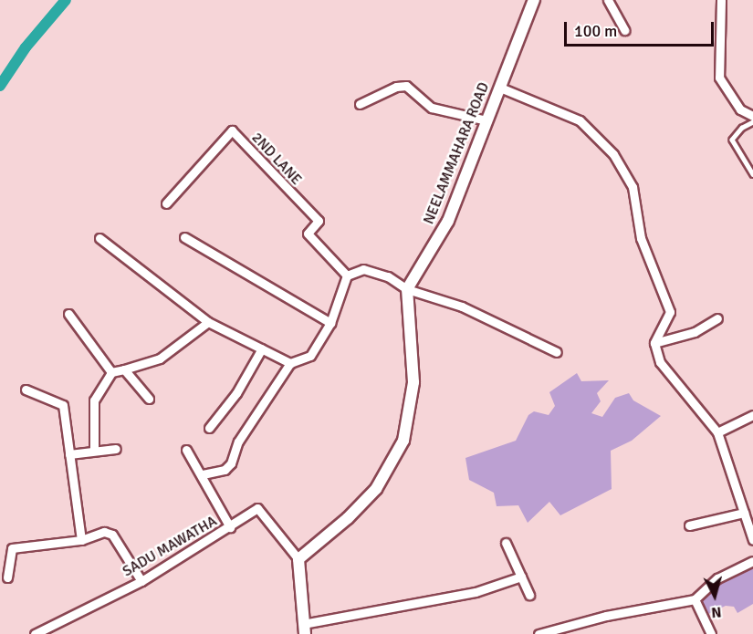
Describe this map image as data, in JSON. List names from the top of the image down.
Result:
{
  "streets": {
    "street": ["NEELAMMAHARA ROAD", "2ND LANE", "SADU MAWATHA"]
  },
  "scale_bar": "100 m",
  "north": "bottom"
}
